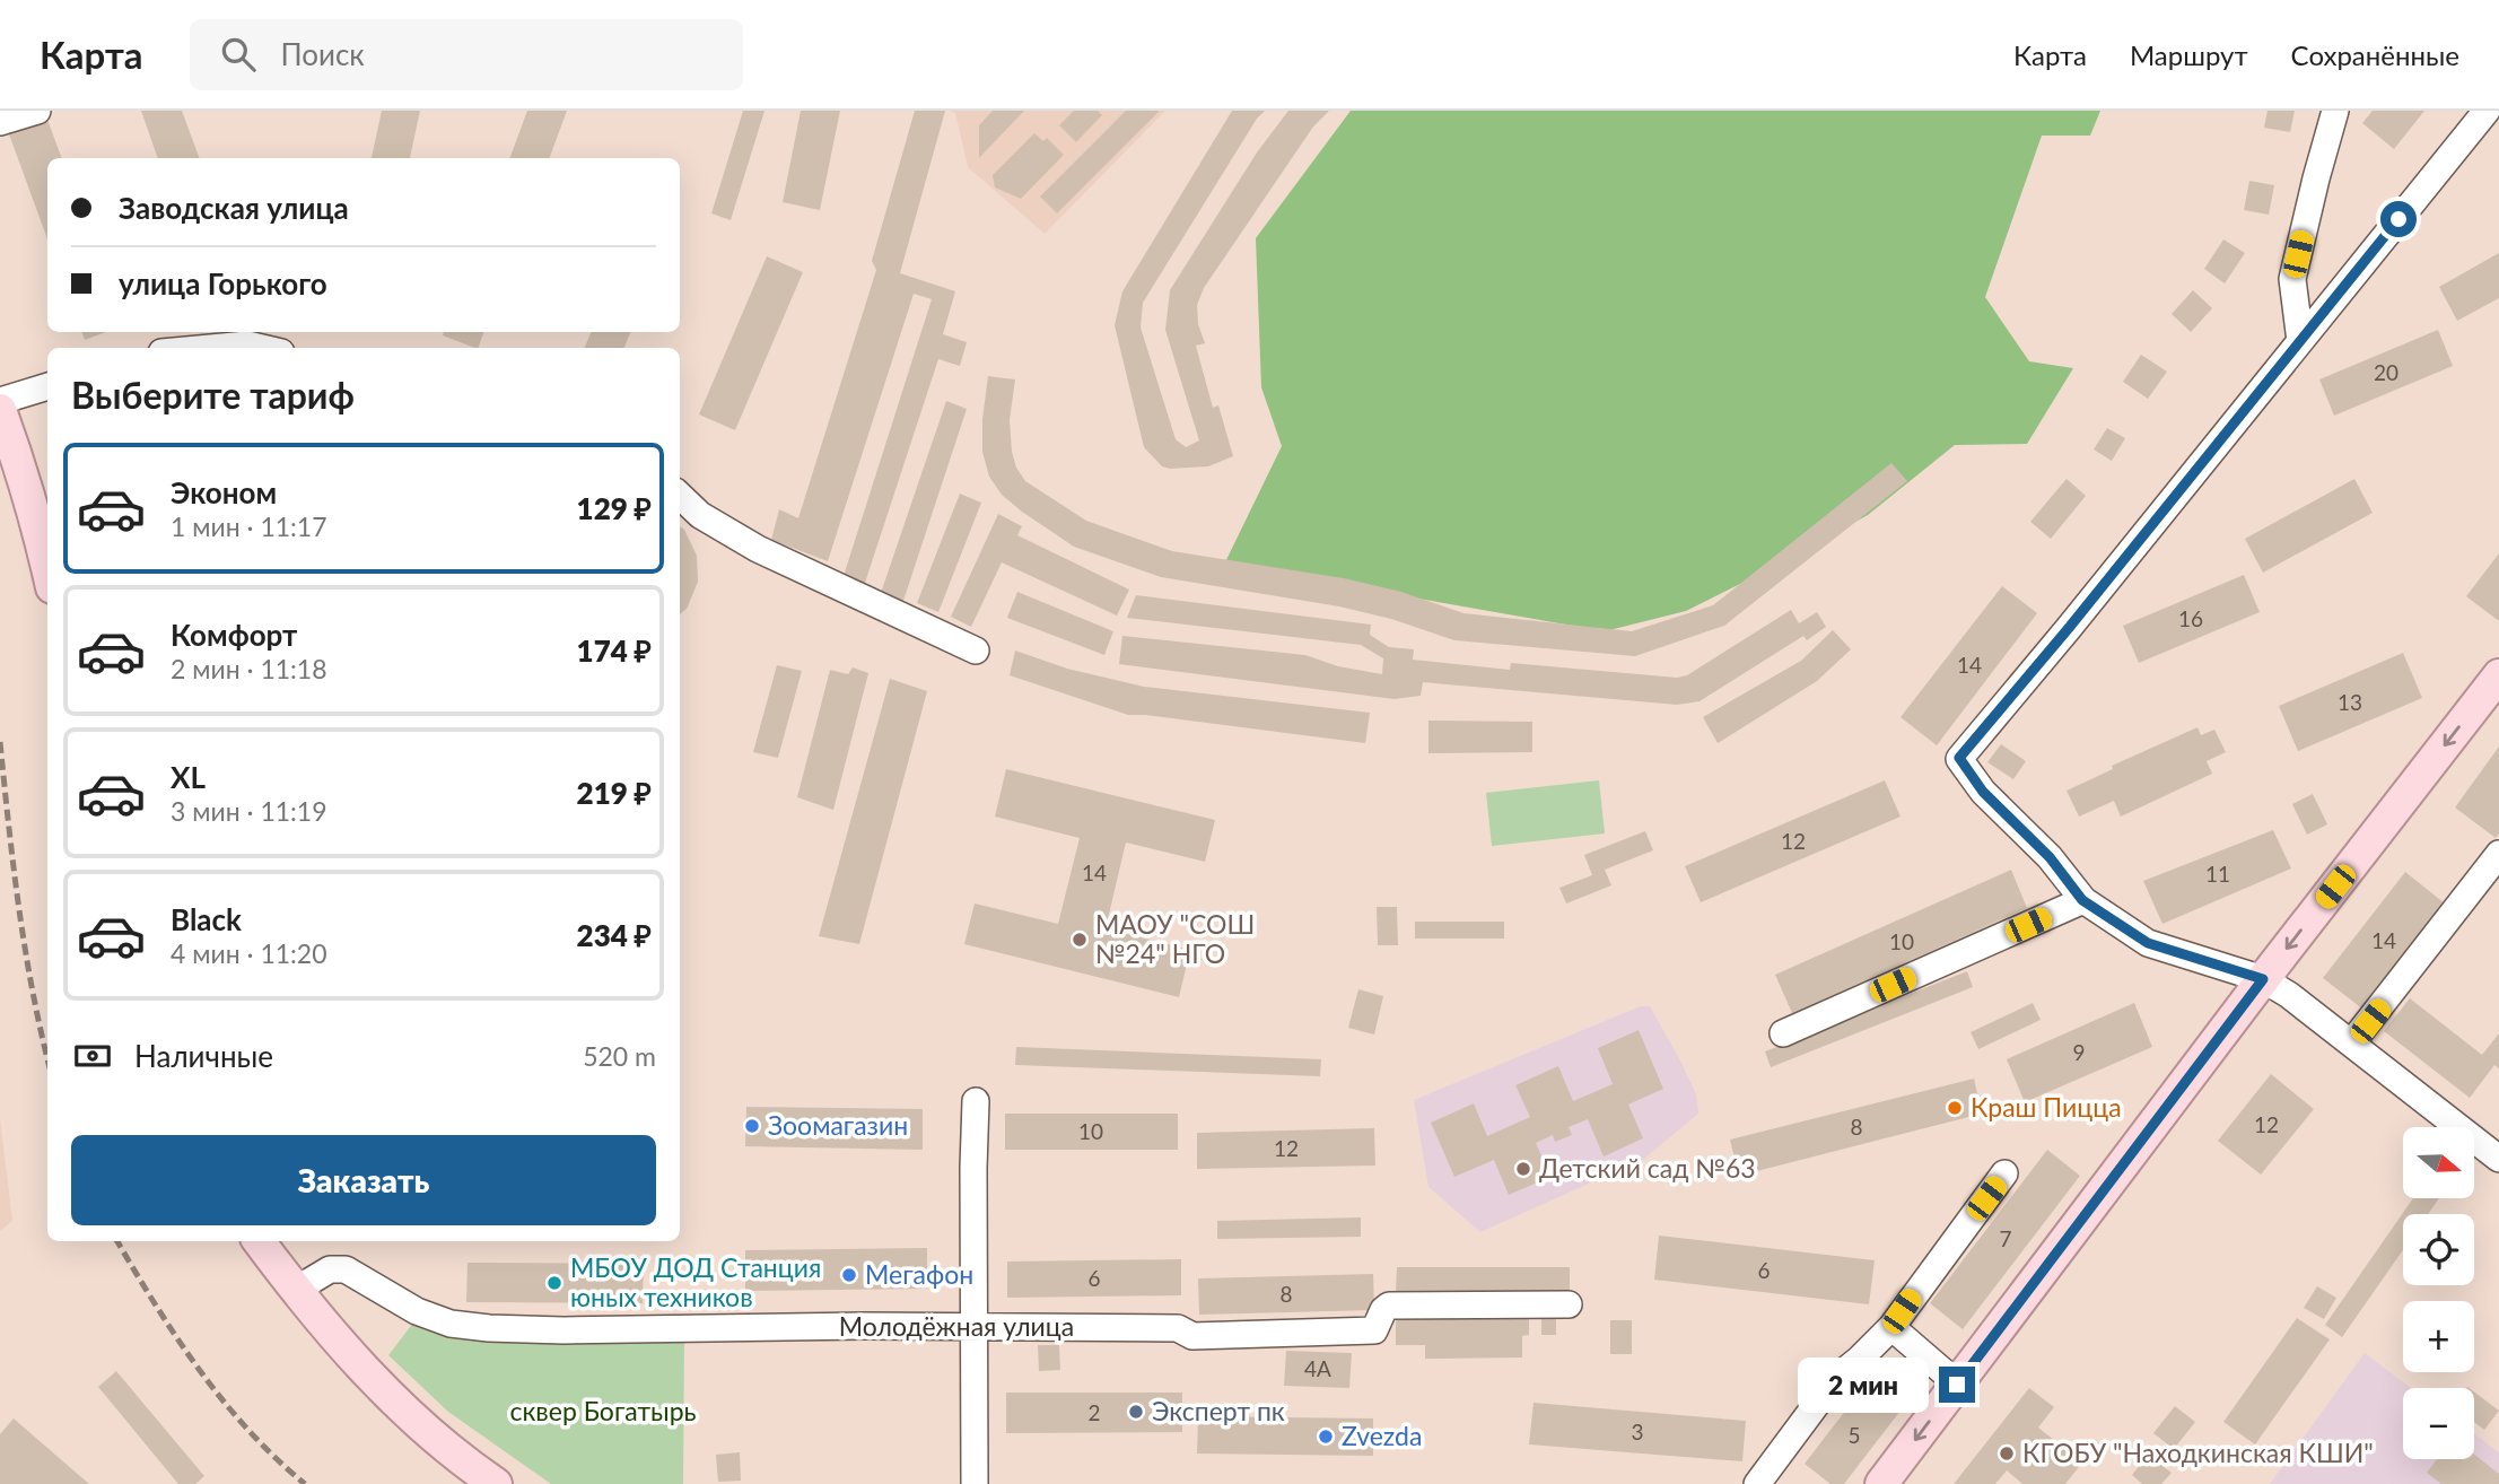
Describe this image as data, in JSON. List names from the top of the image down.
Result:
{
  "streets": {
    "street": ["Молодёжная улица"]
  },
  "parks": ["сквер Богатырь"],
  "places": [
    "МАОУ \"СОШ №24\" НГО",
    "Краш Пицца",
    "Зоомагазин",
    "Детский сад №63",
    "Мегафон",
    "МБОУ ДОД Станция юных техников",
    "Эксперт пк",
    "Zvezda",
    "КГОБУ \"Находкинская КШИ\""
  ],
  "house_numbers": [
    "20",
    "16",
    "14",
    "13",
    "12",
    "14",
    "11",
    "14",
    "10",
    "9",
    "12",
    "8",
    "10",
    "12",
    "7",
    "6",
    "6",
    "8",
    "4А",
    "2",
    "3",
    "5"
  ],
  "north": "right",
  "page": {
    "header": "Карта",
    "search": "Поиск",
    "nav": ["Карта", "Маршрут", "Сохранённые"],
    "banner": ["Заводская улица", "улица Горького"],
    "heading": "Выберите тариф",
    "list": [
      {
        "name": "Эконом",
        "note": "1 мин · 11:17",
        "value": "129 ₽"
      },
      {
        "name": "Комфорт",
        "note": "2 мин · 11:18",
        "value": "174 ₽"
      },
      {
        "name": "XL",
        "note": "3 мин · 11:19",
        "value": "219 ₽"
      },
      {
        "name": "Black",
        "note": "4 мин · 11:20",
        "value": "234 ₽"
      }
    ],
    "pay": ["Наличные", "520 m"],
    "buttons": "Заказать",
    "map_buttons": ["+", "−"],
    "bubble": "2 мин"
  }
}
